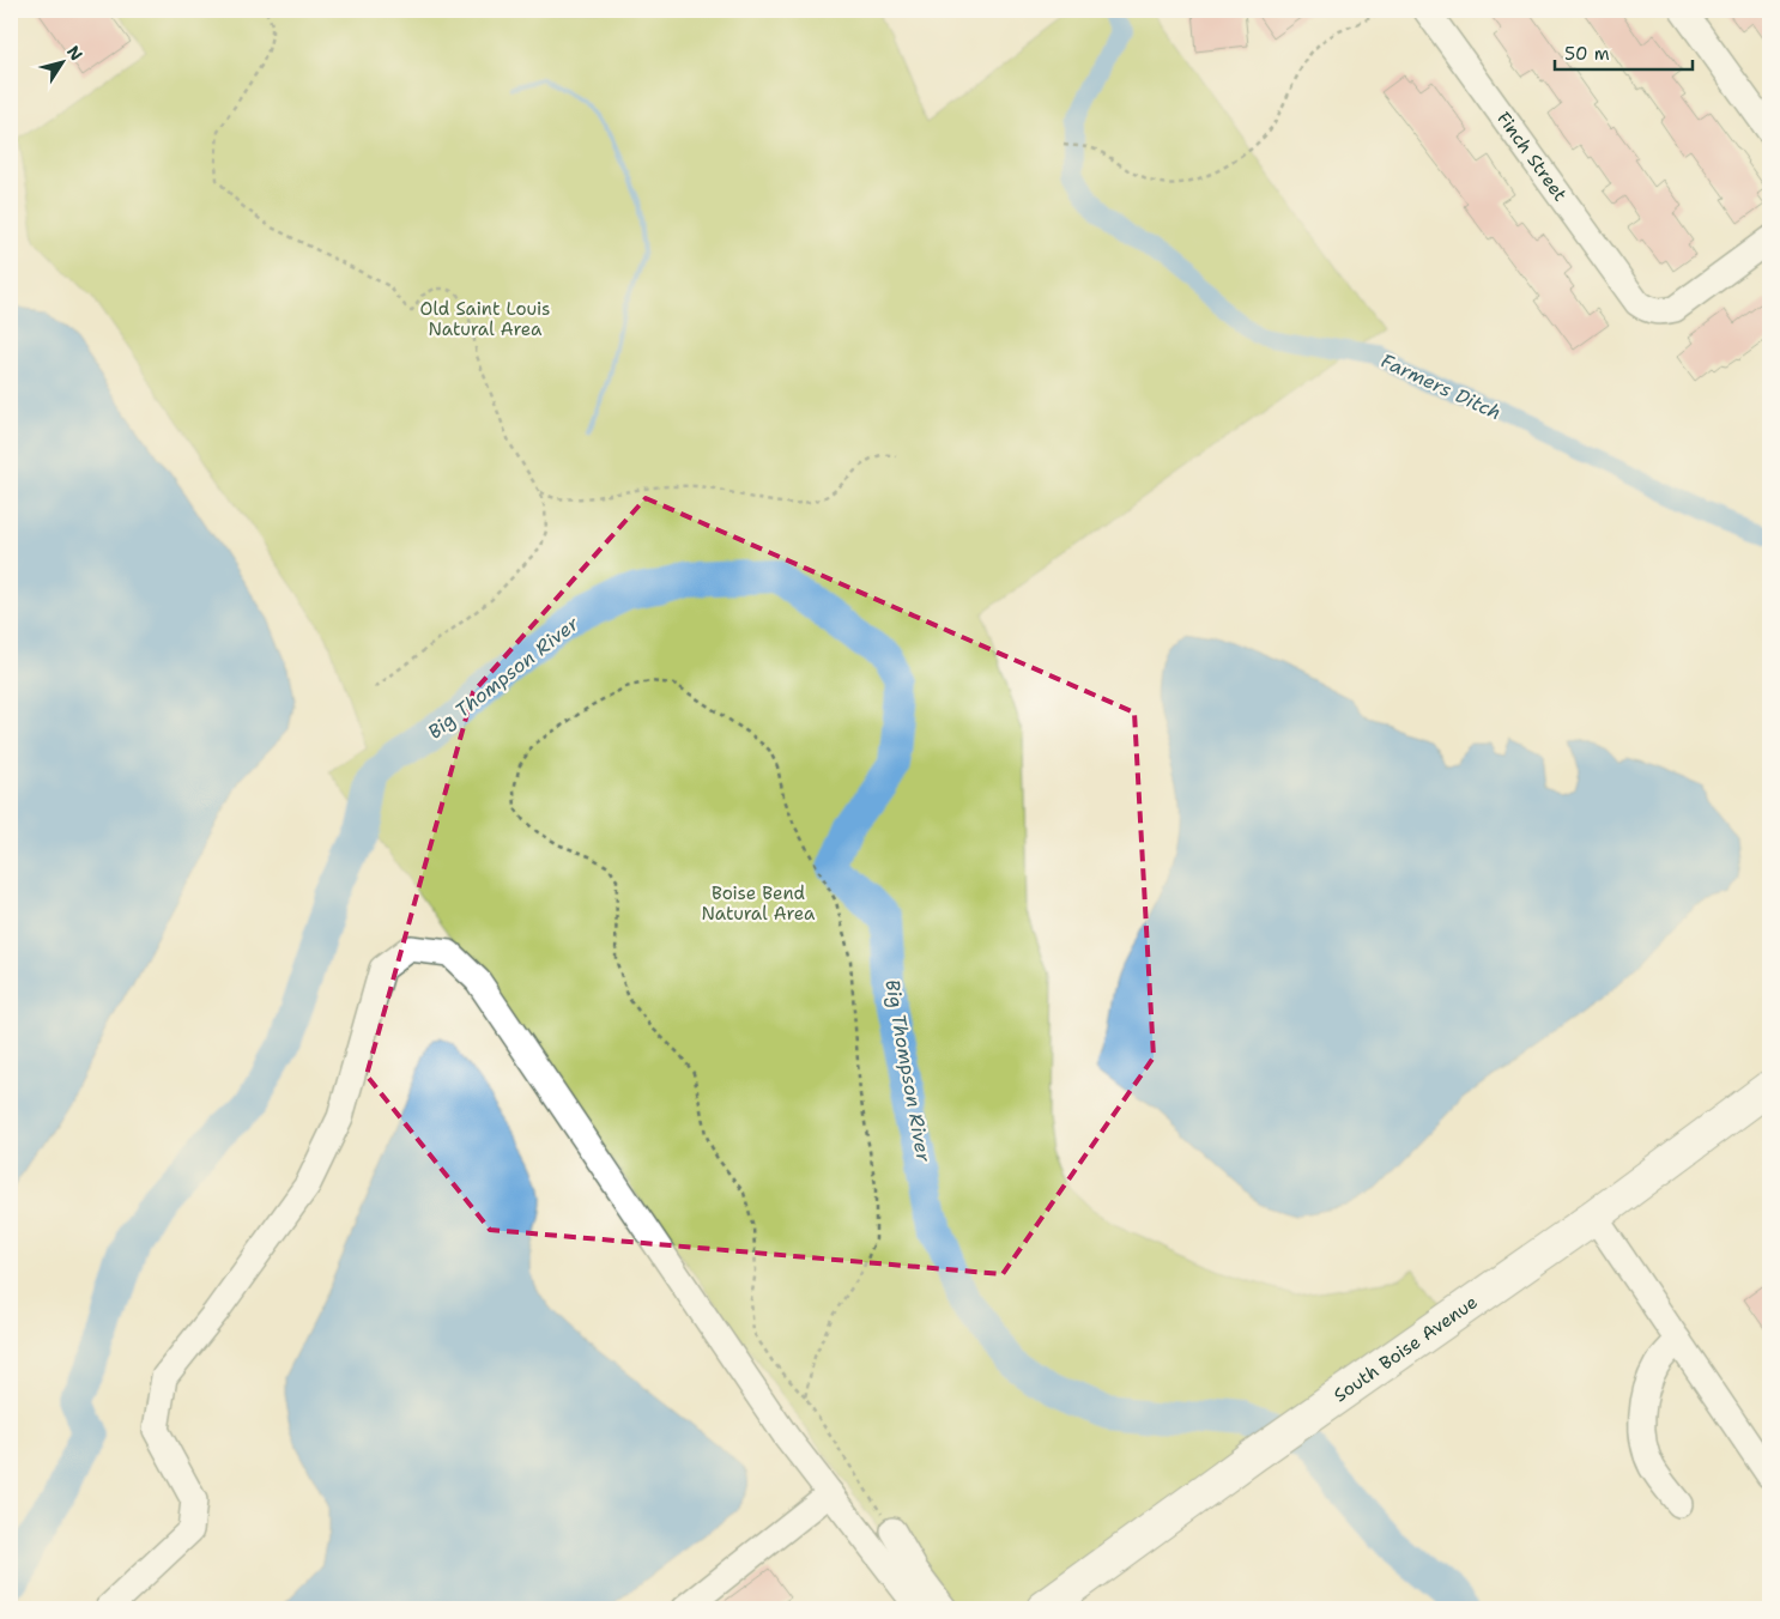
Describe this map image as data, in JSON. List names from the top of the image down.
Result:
{
  "streets": {
    "main road": ["South Boise Avenue"],
    "street": ["Finch Street"]
  },
  "water": ["Farmers Ditch", "Big Thompson River"],
  "parks": ["Old Saint Louis Natural Area", "Boise Bend Natural Area"],
  "scale_bar": "50 m",
  "north": "top right"
}
